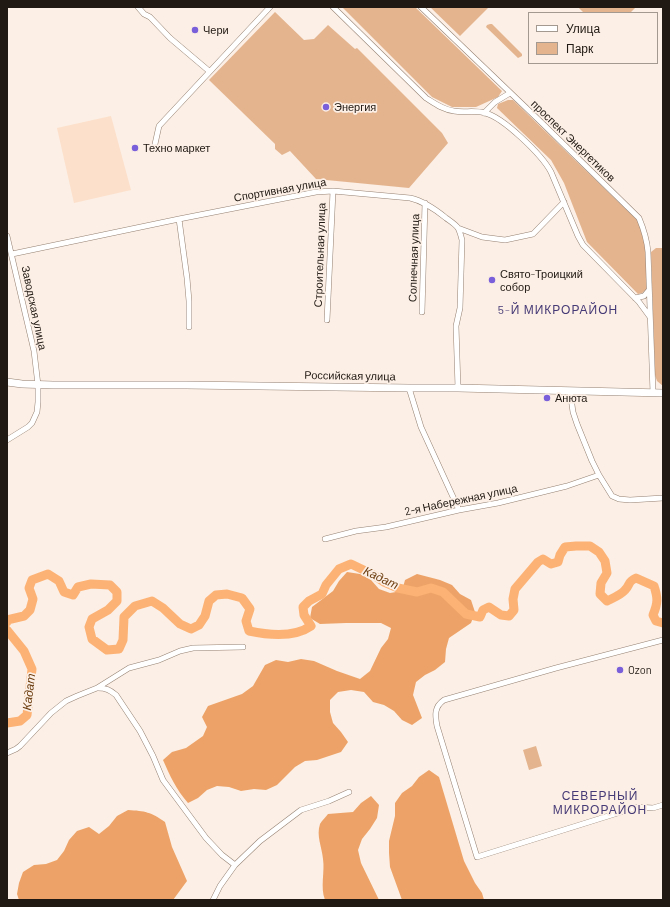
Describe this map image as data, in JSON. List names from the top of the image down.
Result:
{
  "streets": {
    "street": [
      "проспект Энергетиков",
      "Спортивная улица",
      "Строительная улица",
      "Солнечная улица",
      "Заводская улица",
      "Российская улица",
      "2-я Набережная улица"
    ]
  },
  "crossings": [
    ["проспект Энергетиков", "Российская улица"],
    ["Спортивная улица", "Строительная улица"],
    ["Спортивная улица", "Солнечная улица"],
    ["Спортивная улица", "Заводская улица"],
    ["Заводская улица", "Российская улица"]
  ],
  "districts": ["5-Й МИКРОРАЙОН", "СЕВЕРНЫЙ МИКРОРАЙОН"],
  "water": ["Кадат"],
  "places": [
    "Чери",
    "Энергия",
    "Техно маркет",
    "Свято-Троицкий собор",
    "Анюта",
    "Ozon"
  ],
  "legend": ["Улица", "Парк"]
}
